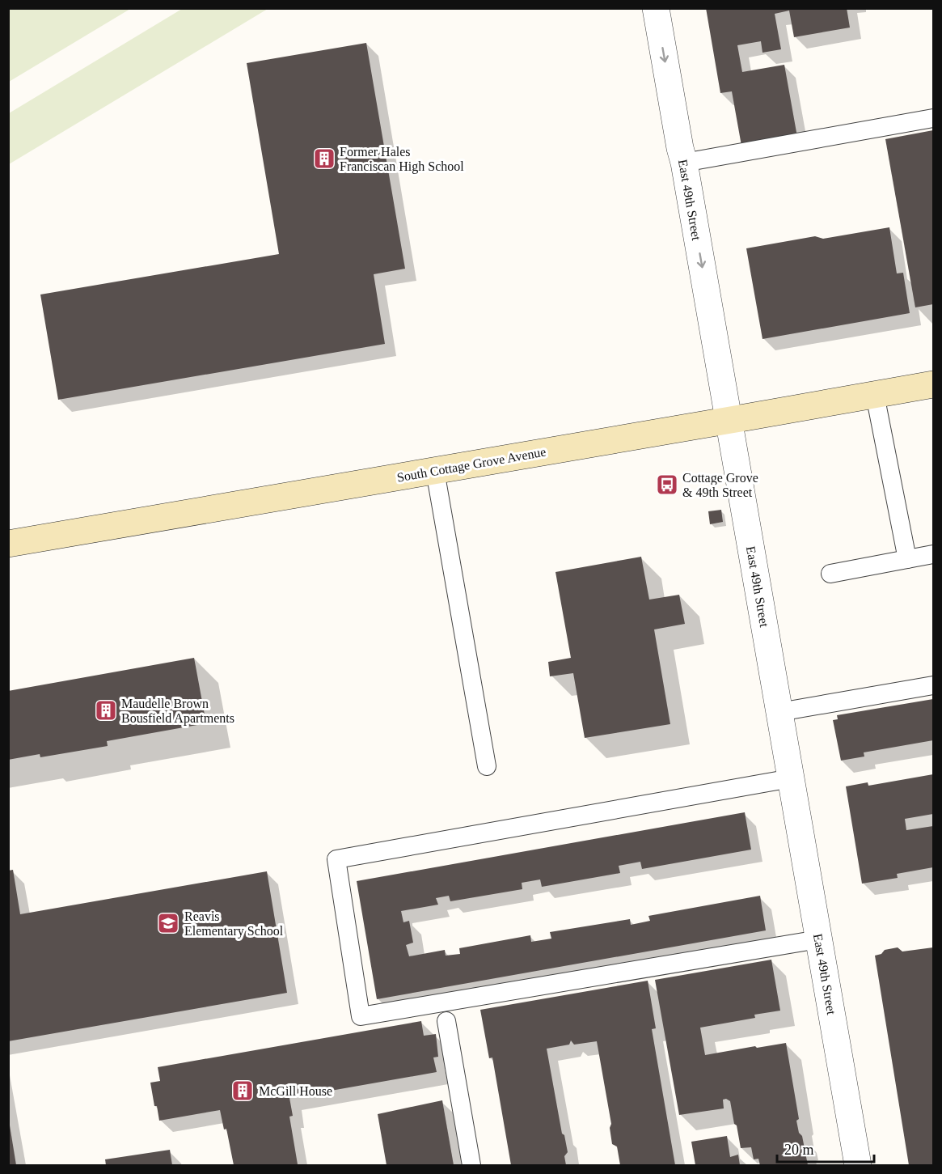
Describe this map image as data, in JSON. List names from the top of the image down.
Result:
{
  "streets": {
    "main road": ["South Cottage Grove Avenue"],
    "street": ["East 49th Street"]
  },
  "crossings": [
    ["East 49th Street", "South Cottage Grove Avenue"]
  ],
  "one_way": ["East 49th Street"],
  "places": {
    "building": ["Former Hales Franciscan High School", "Maudelle Brown Bousfield Apartments", "McGill House"],
    "bus stop": ["Cottage Grove & 49th Street"],
    "school or university": ["Reavis Elementary School"]
  },
  "scale_bar": "20 m"
}
